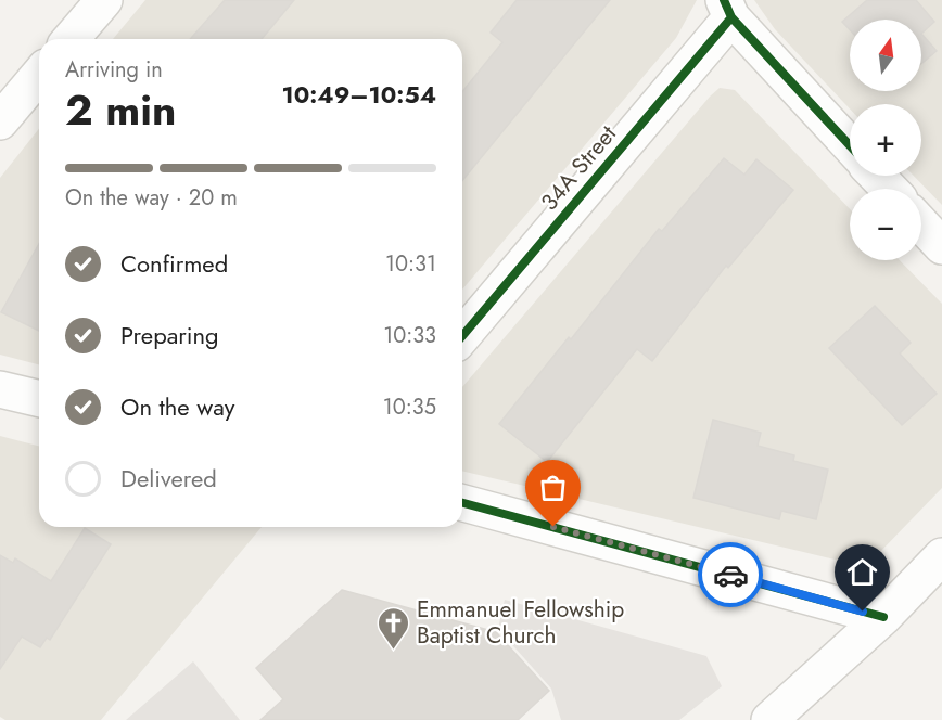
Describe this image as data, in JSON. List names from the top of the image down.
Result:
{
  "streets": {
    "street": ["34A Street"]
  },
  "places": {
    "church": ["Emmanuel Fellowship Baptist Church"]
  },
  "north": "top",
  "page": {
    "map_buttons": ["+", "−"],
    "heading": ["2 min", "Arriving in", "10:49–10:54"],
    "bar": "On the way · 20 m",
    "list": [
      ["Confirmed", "10:31"],
      ["Preparing", "10:33"],
      ["On the way", "10:35"],
      "Delivered"
    ]
  }
}
